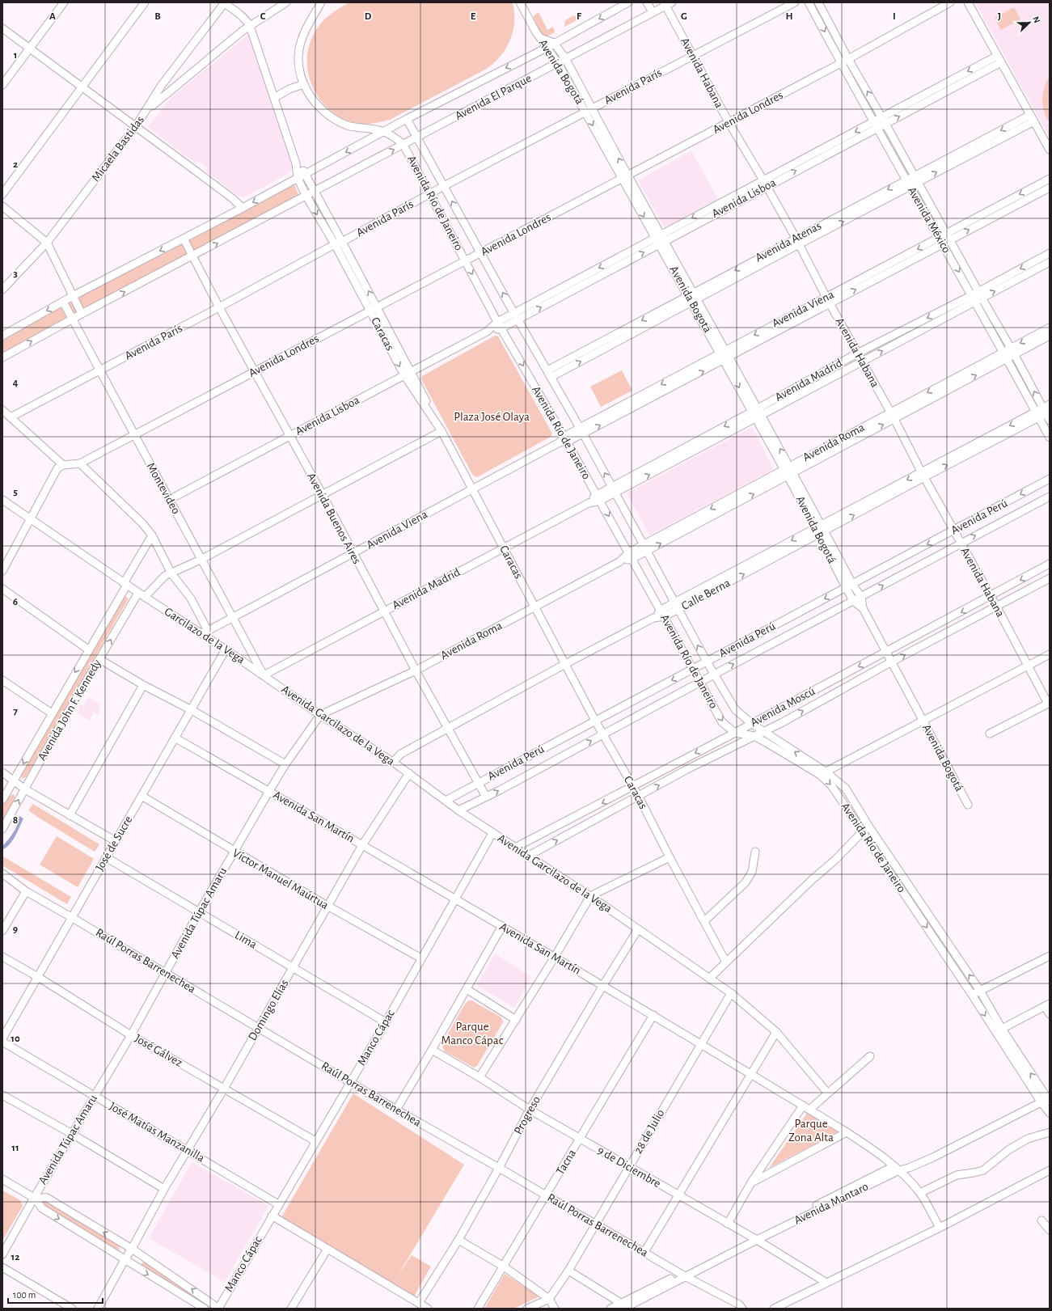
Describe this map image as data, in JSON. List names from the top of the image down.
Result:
{
  "streets": {
    "street": [
      "Avenida Bogotá",
      "Avenida Habana",
      "Avenida París",
      "Avenida El Parque",
      "Avenida Londres",
      "Micaela Bastidas",
      "Avenida Lisboa",
      "Avenida Río de Janeiro",
      "Avenida México",
      "Avenida Atenas",
      "Avenida Viena",
      "Caracas",
      "Avenida Madrid",
      "Avenida Roma",
      "Montevideo",
      "Avenida Perú",
      "Avenida Buenos Aires",
      "Calle Berna",
      "Garcilazo de la Vega",
      "Avenida Moscú",
      "Avenida John F. Kennedy",
      "Avenida Garcilazo de la Vega",
      "Avenida San Martín",
      "José de Sucre",
      "Víctor Manuel Maúrtua",
      "Avenida Túpac Amaru",
      "Lima",
      "Raúl Porras Barrenechea",
      "Domingo Elías",
      "Manco Cápac",
      "José Gálvez",
      "Progreso",
      "28 de Julio",
      "José Matías Manzanilla",
      "Tacna",
      "9 de Diciembre"
    ]
  },
  "crossings": [
    ["Avenida Bogotá", "Avenida París"],
    ["Avenida Bogotá", "Avenida El Parque"],
    ["Avenida Bogotá", "Avenida Londres"],
    ["Avenida Bogotá", "Avenida Lisboa"],
    ["Avenida Bogotá", "Avenida Atenas"],
    ["Avenida Bogotá", "Avenida Viena"],
    ["Avenida Bogotá", "Avenida Madrid"],
    ["Avenida Bogotá", "Avenida Roma"],
    ["Avenida Bogotá", "Avenida Perú"],
    ["Avenida Bogotá", "Calle Berna"],
    ["Avenida Bogotá", "Avenida Moscú"],
    ["Avenida Habana", "Avenida París"],
    ["Avenida Habana", "Avenida El Parque"],
    ["Avenida Habana", "Avenida Londres"],
    ["Avenida Habana", "Avenida Lisboa"],
    ["Avenida Habana", "Avenida Atenas"],
    ["Avenida Habana", "Avenida Viena"],
    ["Avenida Habana", "Avenida Madrid"],
    ["Avenida Habana", "Avenida Roma"],
    ["Avenida Habana", "Avenida Perú"],
    ["Avenida Habana", "Calle Berna"],
    ["Avenida Habana", "Avenida Moscú"],
    ["Avenida París", "Avenida Río de Janeiro"],
    ["Avenida París", "Caracas"],
    ["Avenida París", "Montevideo"],
    ["Avenida París", "Avenida Buenos Aires"],
    ["Avenida El Parque", "Avenida Río de Janeiro"],
    ["Avenida El Parque", "Caracas"],
    ["Avenida El Parque", "Montevideo"],
    ["Avenida El Parque", "Avenida Buenos Aires"],
    ["Avenida Londres", "Avenida Río de Janeiro"],
    ["Avenida Londres", "Avenida México"],
    ["Avenida Londres", "Caracas"],
    ["Avenida Londres", "Montevideo"],
    ["Avenida Londres", "Avenida Buenos Aires"],
    ["Avenida Lisboa", "Avenida Río de Janeiro"],
    ["Avenida Lisboa", "Avenida México"],
    ["Avenida Lisboa", "Caracas"],
    ["Avenida Lisboa", "Montevideo"],
    ["Avenida Lisboa", "Avenida Buenos Aires"],
    ["Avenida Río de Janeiro", "Avenida Atenas"],
    ["Avenida Río de Janeiro", "Avenida Viena"],
    ["Avenida Río de Janeiro", "Avenida Madrid"],
    ["Avenida Río de Janeiro", "Avenida Roma"],
    ["Avenida Río de Janeiro", "Avenida Perú"],
    ["Avenida Río de Janeiro", "Calle Berna"],
    ["Avenida Río de Janeiro", "Avenida Moscú"],
    ["Avenida México", "Avenida Atenas"],
    ["Avenida México", "Avenida Viena"],
    ["Avenida México", "Avenida Madrid"],
    ["Avenida México", "Avenida Roma"],
    ["Avenida México", "Calle Berna"],
    ["Avenida Viena", "Caracas"],
    ["Avenida Viena", "Montevideo"],
    ["Avenida Viena", "Avenida Buenos Aires"],
    ["Avenida Viena", "Garcilazo de la Vega"],
    ["Caracas", "Avenida Madrid"],
    ["Caracas", "Avenida Roma"],
    ["Caracas", "Avenida Perú"],
    ["Caracas", "Calle Berna"],
    ["Caracas", "Avenida Moscú"],
    ["Avenida Madrid", "Montevideo"],
    ["Avenida Madrid", "Avenida Buenos Aires"],
    ["Avenida Madrid", "Garcilazo de la Vega"],
    ["Avenida Madrid", "Avenida Garcilazo de la Vega"],
    ["Avenida Roma", "Avenida Buenos Aires"],
    ["Avenida Roma", "Avenida Garcilazo de la Vega"],
    ["Avenida Roma", "Avenida Túpac Amaru"],
    ["Montevideo", "Garcilazo de la Vega"],
    ["Montevideo", "Avenida Garcilazo de la Vega"],
    ["Avenida Perú", "Avenida Buenos Aires"],
    ["Avenida Perú", "Avenida Garcilazo de la Vega"],
    ["Avenida Buenos Aires", "Calle Berna"],
    ["Calle Berna", "Avenida Garcilazo de la Vega"],
    ["Garcilazo de la Vega", "Avenida John F. Kennedy"],
    ["Garcilazo de la Vega", "Avenida Garcilazo de la Vega"],
    ["Garcilazo de la Vega", "José de Sucre"],
    ["Avenida Moscú", "Avenida Garcilazo de la Vega"],
    ["Avenida Garcilazo de la Vega", "Avenida Túpac Amaru"],
    ["Avenida Garcilazo de la Vega", "Domingo Elías"],
    ["Avenida Garcilazo de la Vega", "Manco Cápac"],
    ["Avenida Garcilazo de la Vega", "Progreso"],
    ["Avenida Garcilazo de la Vega", "28 de Julio"],
    ["Avenida San Martín", "José de Sucre"],
    ["Avenida San Martín", "Avenida Túpac Amaru"],
    ["Avenida San Martín", "Domingo Elías"],
    ["Avenida San Martín", "Manco Cápac"],
    ["Avenida San Martín", "Progreso"],
    ["Avenida San Martín", "28 de Julio"],
    ["Avenida San Martín", "Tacna"],
    ["José de Sucre", "Víctor Manuel Maúrtua"],
    ["José de Sucre", "Lima"],
    ["José de Sucre", "Raúl Porras Barrenechea"],
    ["José de Sucre", "José Gálvez"],
    ["Víctor Manuel Maúrtua", "Avenida Túpac Amaru"],
    ["Víctor Manuel Maúrtua", "Domingo Elías"],
    ["Víctor Manuel Maúrtua", "Manco Cápac"],
    ["Avenida Túpac Amaru", "Lima"],
    ["Avenida Túpac Amaru", "Raúl Porras Barrenechea"],
    ["Avenida Túpac Amaru", "José Gálvez"],
    ["Avenida Túpac Amaru", "José Matías Manzanilla"],
    ["Lima", "Domingo Elías"],
    ["Lima", "Manco Cápac"],
    ["Raúl Porras Barrenechea", "Domingo Elías"],
    ["Raúl Porras Barrenechea", "Manco Cápac"],
    ["Raúl Porras Barrenechea", "Progreso"],
    ["Raúl Porras Barrenechea", "28 de Julio"],
    ["Raúl Porras Barrenechea", "Tacna"],
    ["Domingo Elías", "José Gálvez"],
    ["Domingo Elías", "José Matías Manzanilla"],
    ["Manco Cápac", "José Gálvez"],
    ["Manco Cápac", "José Matías Manzanilla"],
    ["Progreso", "9 de Diciembre"],
    ["28 de Julio", "9 de Diciembre"],
    ["Tacna", "9 de Diciembre"]
  ],
  "parks": ["Plaza José Olaya", "Parque Manco Cápac", "Parque Zona Alta"],
  "scale_bar": "100 m",
  "north": "top right",
  "grid": {
    "columns": [
      "A",
      "B",
      "C",
      "D",
      "E",
      "F",
      "G",
      "H",
      "I",
      "J"
    ],
    "rows": [
      "1",
      "2",
      "3",
      "4",
      "5",
      "6",
      "7",
      "8",
      "9",
      "10",
      "11",
      "12"
    ]
  }
}
